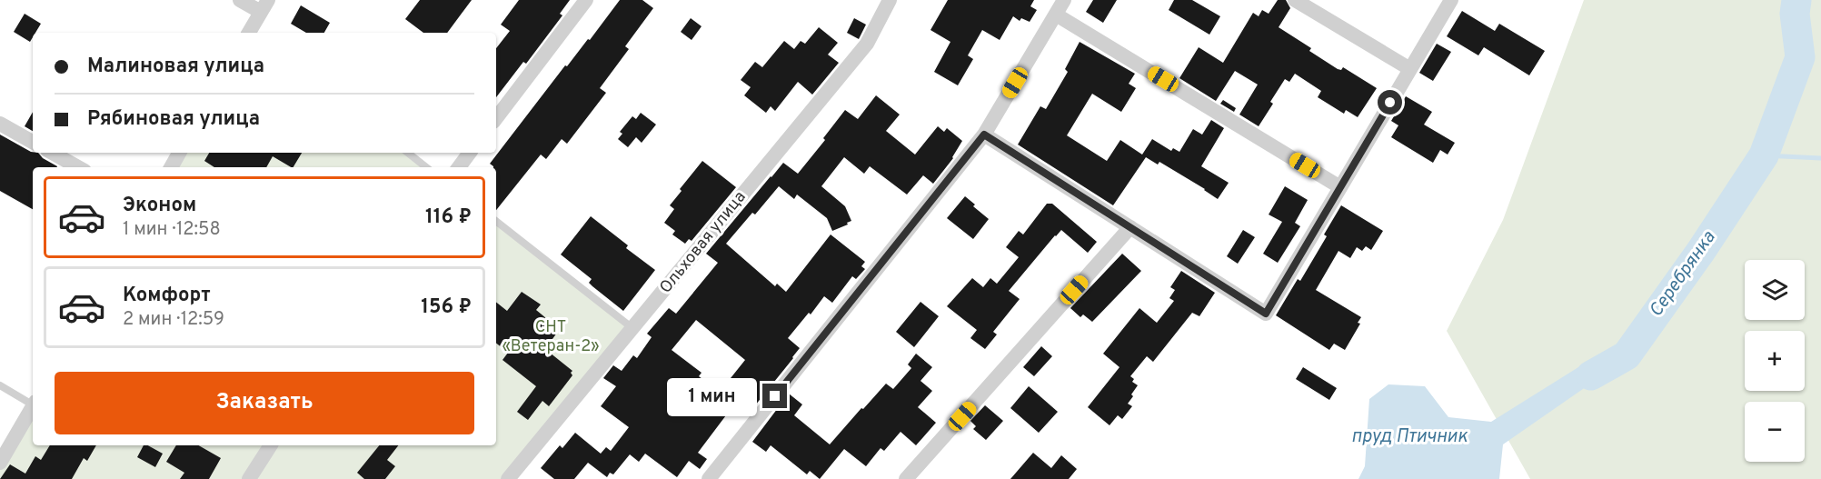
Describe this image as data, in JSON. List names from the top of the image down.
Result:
{
  "streets": {
    "street": ["Ольховая улица"]
  },
  "water": ["Серебрянка", "пруд Птичник"],
  "parks": ["СНТ «Ветеран-2»"],
  "page": {
    "banner": ["Малиновая улица", "Рябиновая улица"],
    "list": [
      {
        "name": "Эконом",
        "note": "1 мин · 12:58",
        "value": "116 ₽"
      },
      {
        "name": "Комфорт",
        "note": "2 мин · 12:59",
        "value": "156 ₽"
      }
    ],
    "map_buttons": ["+", "−"],
    "buttons": "Заказать",
    "bubble": "1 мин"
  }
}
